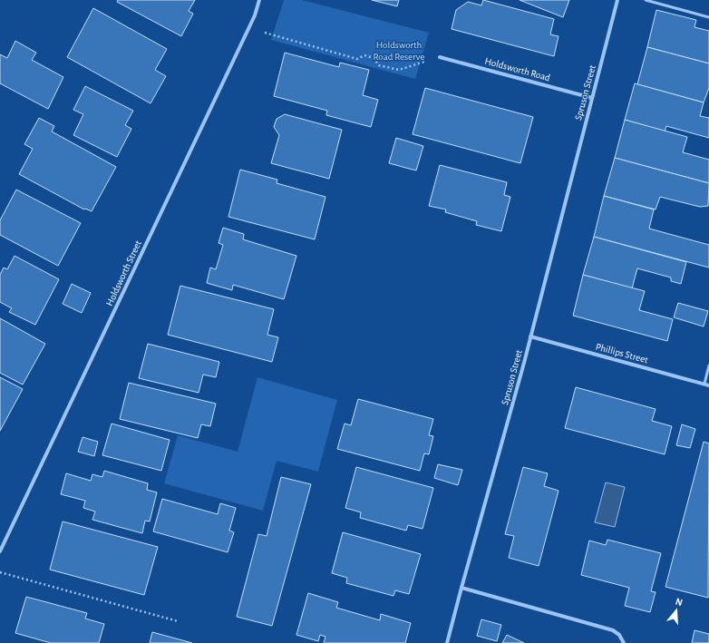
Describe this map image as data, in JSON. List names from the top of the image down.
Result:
{
  "streets": {
    "street": [
      "Holdsworth Road",
      "Spruson Street",
      "Holdsworth Street",
      "Phillips Street"
    ]
  },
  "crossings": [
    ["Holdsworth Road", "Spruson Street"],
    ["Spruson Street", "Phillips Street"]
  ],
  "parks": ["Holdsworth Road Reserve"],
  "north": "top"
}
